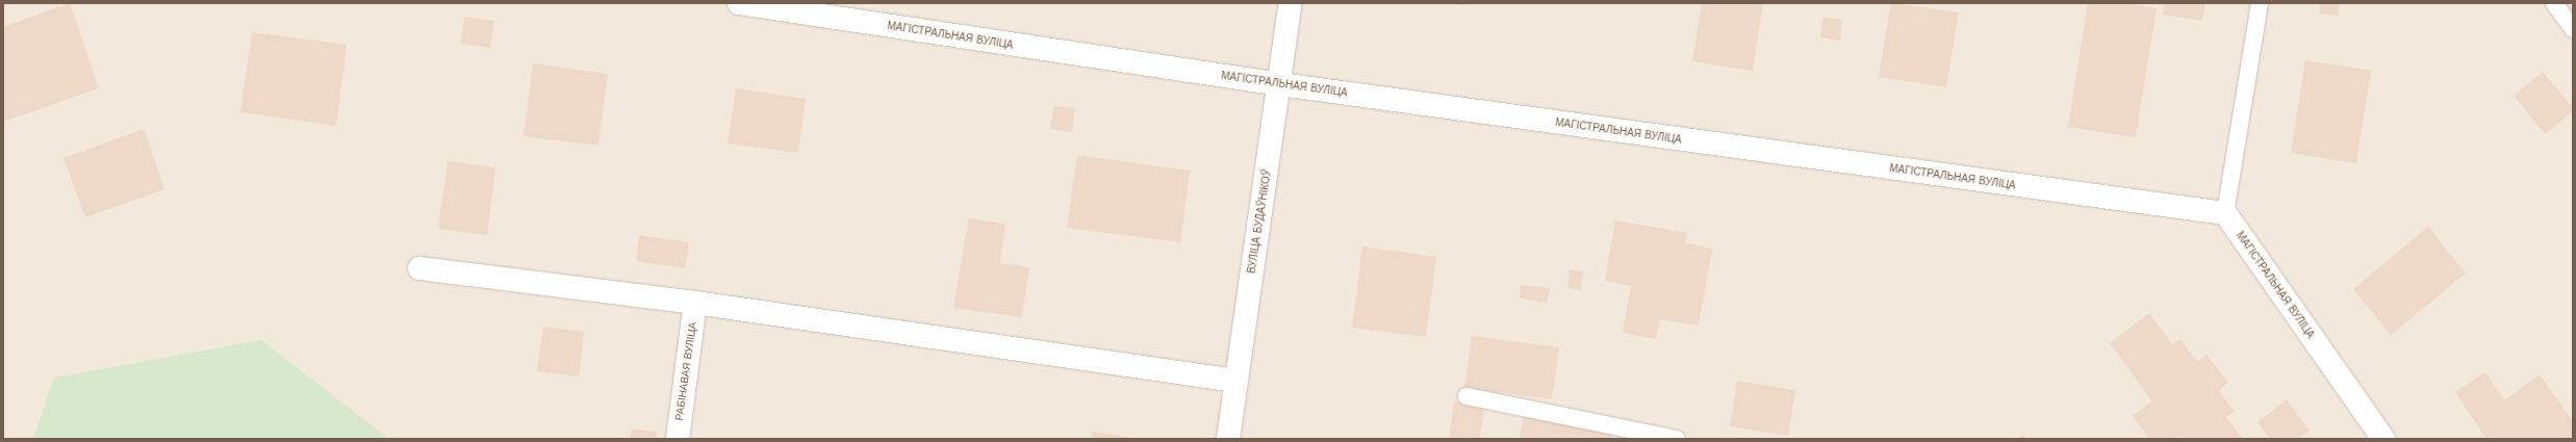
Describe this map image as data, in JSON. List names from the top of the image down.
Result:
{
  "streets": {
    "street": ["МАГІСТРАЛЬНАЯ ВУЛІЦА", "ВУЛІЦА БУДАЎНІКОЎ", "РАБІНАВАЯ ВУЛІЦА"]
  },
  "crossings": [
    ["МАГІСТРАЛЬНАЯ ВУЛІЦА", "ВУЛІЦА БУДАЎНІКОЎ"]
  ]
}
